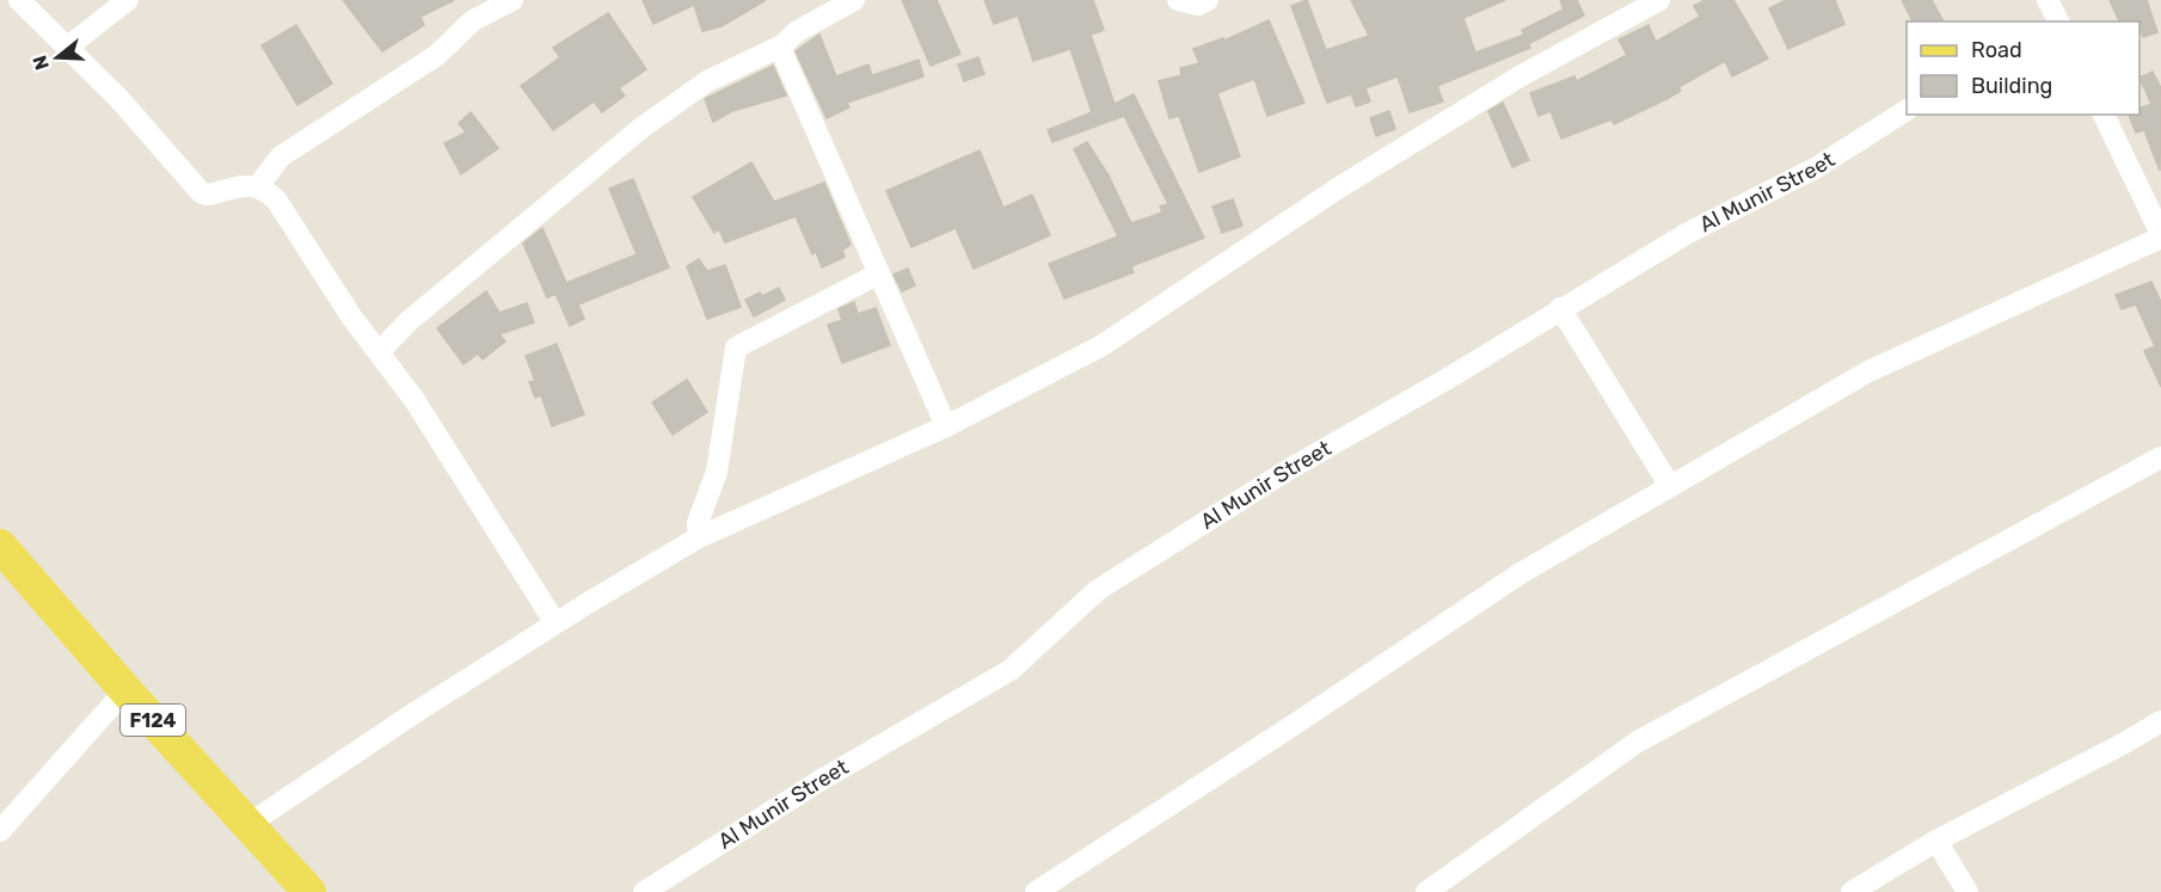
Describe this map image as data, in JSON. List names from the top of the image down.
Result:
{
  "streets": {
    "main road": ["F124"],
    "street": ["Al Munir Street"]
  },
  "legend": ["Road", "Building"],
  "north": "left"
}
